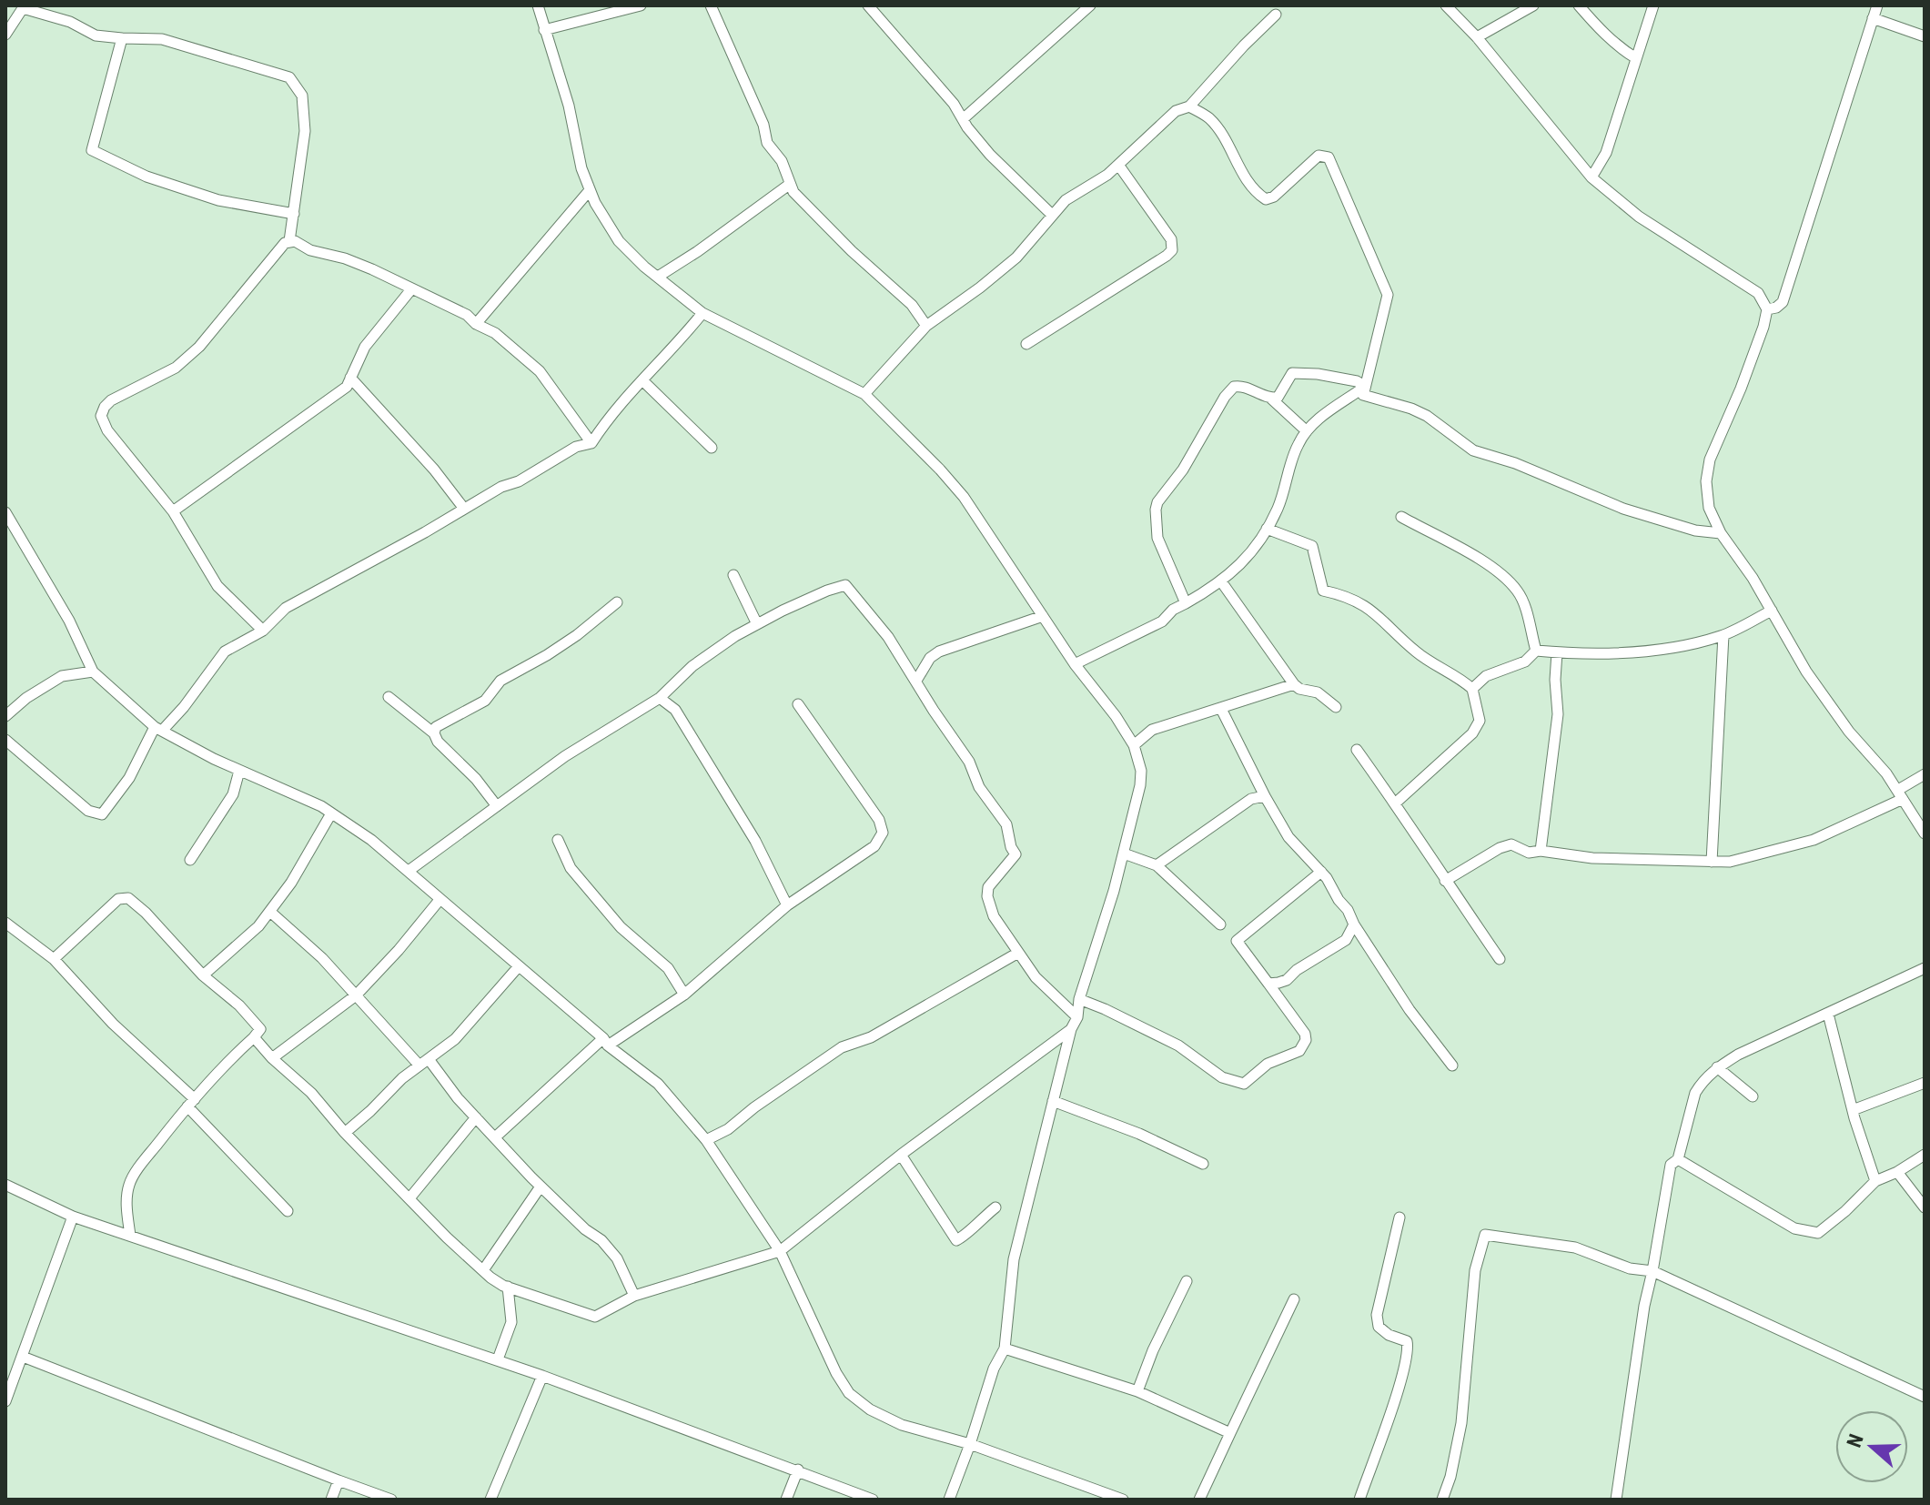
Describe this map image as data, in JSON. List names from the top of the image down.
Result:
{
  "north": "left"
}
